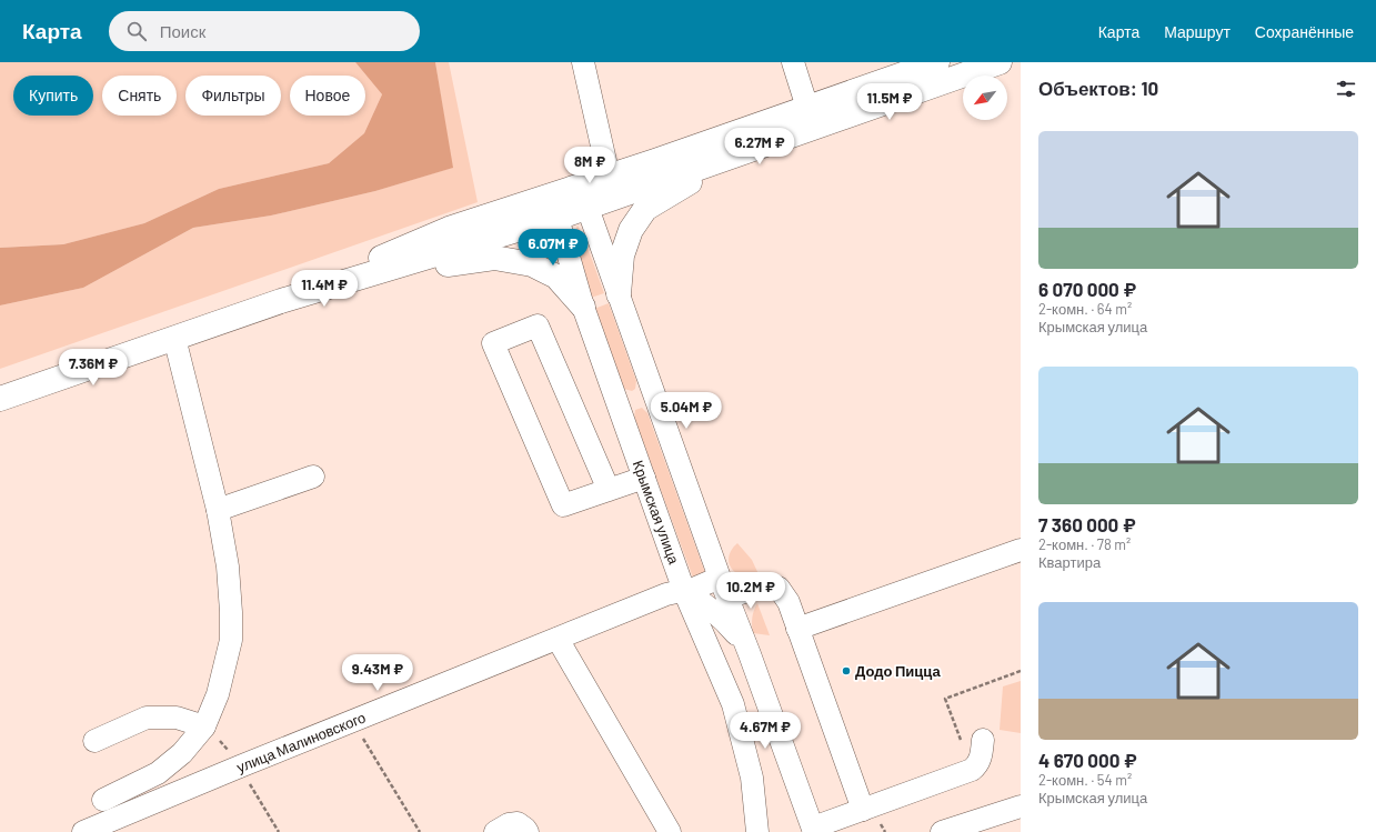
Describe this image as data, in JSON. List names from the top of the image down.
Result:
{
  "streets": {
    "street": ["Крымская улица", "улица Малиновского"]
  },
  "crossings": [
    ["Крымская улица", "улица Малиновского"]
  ],
  "places": ["Додо Пицца"],
  "north": "bottom left",
  "page": {
    "header": "Карта",
    "search": "Поиск",
    "nav": ["Карта", "Маршрут", "Сохранённые"],
    "heading": "Объектов: 10",
    "chip": [
      "Купить",
      "Снять",
      "Фильтры",
      "Новое"
    ],
    "price": [
      "11.5M ₽",
      "6.27M ₽",
      "8M ₽",
      "6.07M ₽",
      "11.4M ₽",
      "7.36M ₽",
      "5.04M ₽",
      "10.2M ₽",
      "9.43M ₽",
      "4.67M ₽"
    ],
    "list": [
      {
        "name": "6 070 000 ₽",
        "note": "2-комн. · 64 m² · Крымская улица"
      },
      {
        "name": "7 360 000 ₽",
        "note": "2-комн. · 78 m² · Квартира"
      },
      {
        "name": "4 670 000 ₽",
        "note": "2-комн. · 54 m² · Крымская улица"
      }
    ]
  }
}
